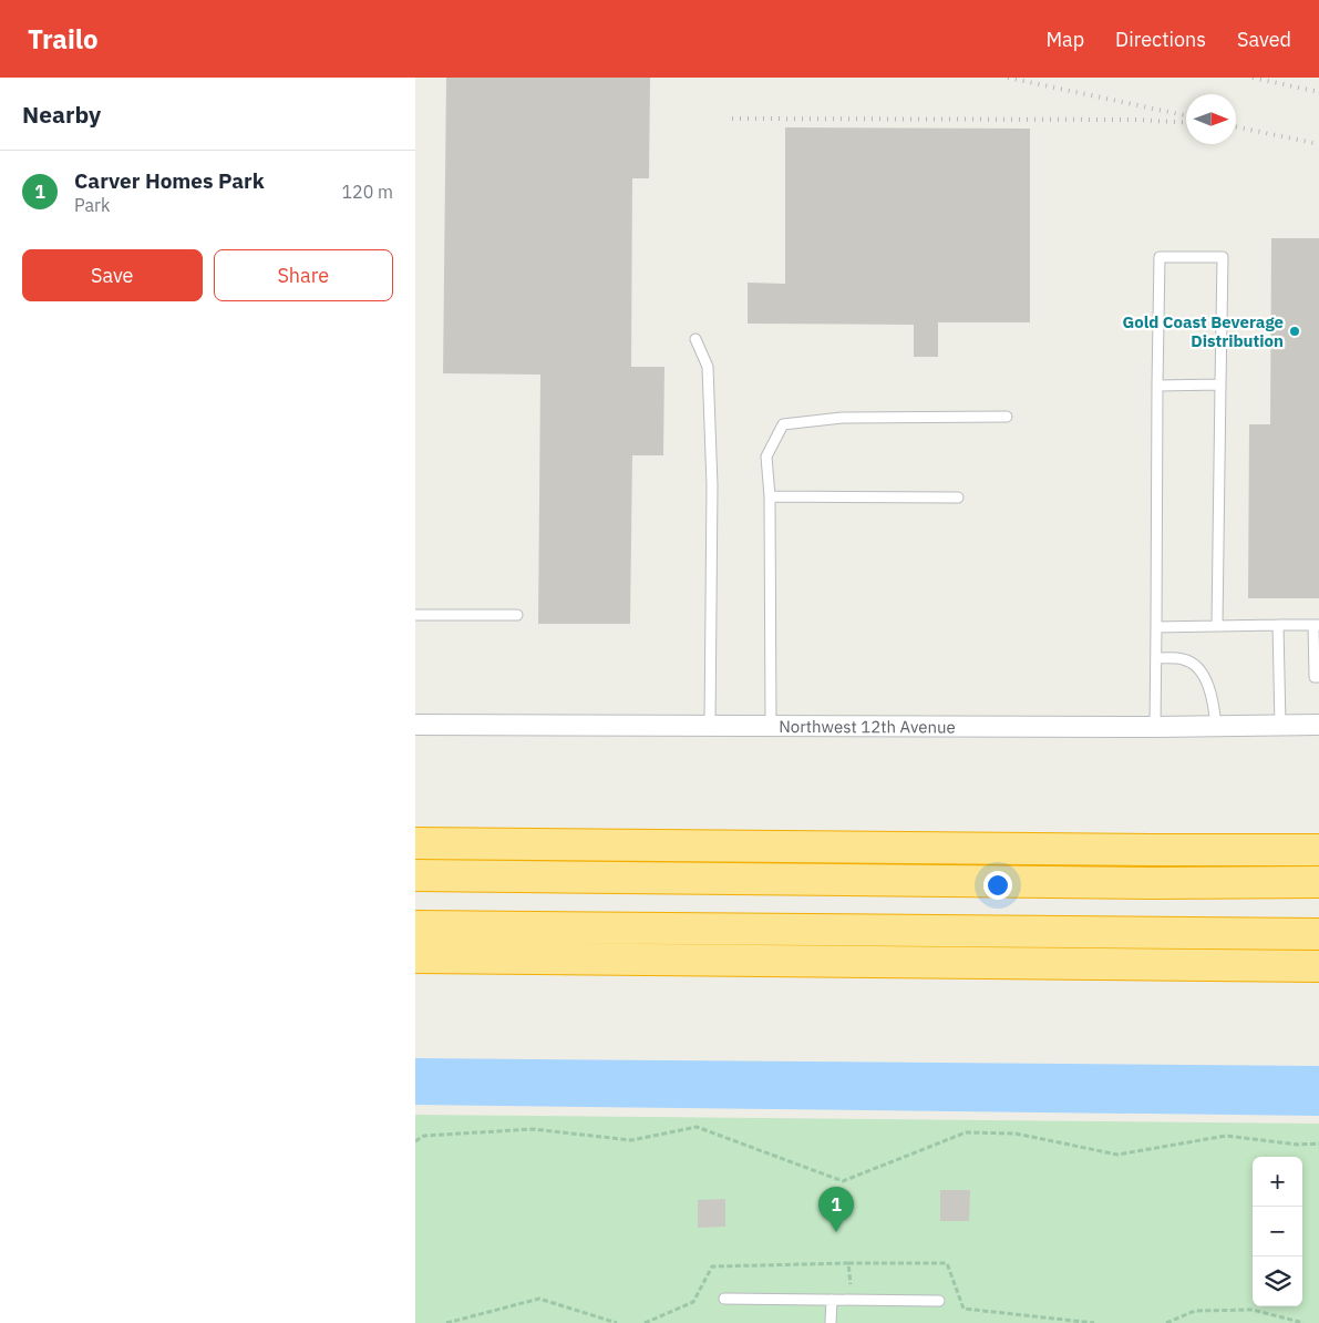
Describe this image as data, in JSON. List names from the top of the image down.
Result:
{
  "streets": {
    "street": ["Northwest 12th Avenue"]
  },
  "places": ["Gold Coast Beverage Distribution"],
  "north": "right",
  "page": {
    "header": "Trailo",
    "nav": ["Map", "Directions", "Saved"],
    "heading": "Nearby",
    "list": [
      {
        "mark": "1",
        "name": "Carver Homes Park",
        "note": "Park",
        "value": "120 m"
      }
    ],
    "buttons": ["Save", "Share"],
    "map_buttons": ["+", "−"],
    "pins": "1"
  }
}
